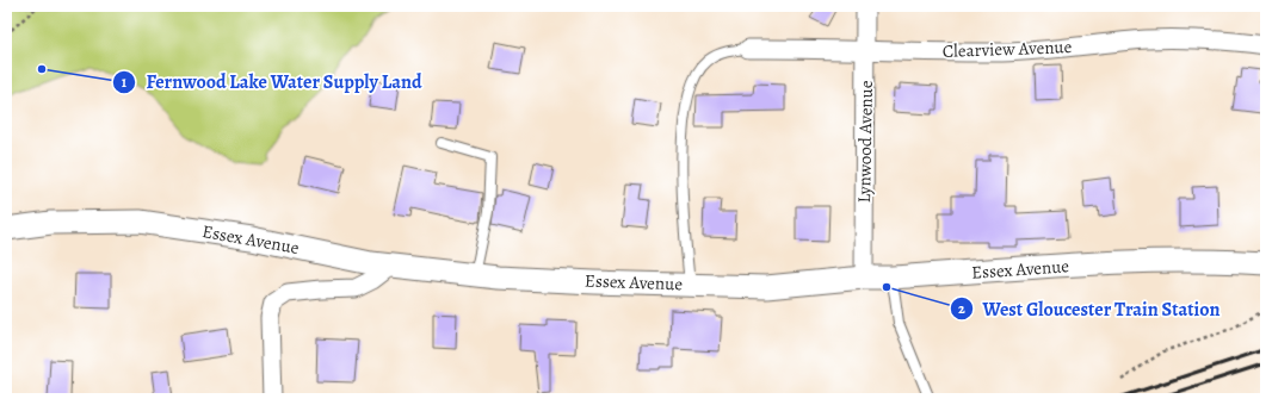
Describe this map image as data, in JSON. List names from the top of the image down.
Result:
{
  "streets": {
    "street": ["Clearview Avenue", "Lynwood Avenue", "Essex Avenue"]
  },
  "crossings": [
    ["Clearview Avenue", "Lynwood Avenue"],
    ["Lynwood Avenue", "Essex Avenue"]
  ],
  "places": ["Fernwood Lake Water Supply Land", "West Gloucester Train Station"]
}
